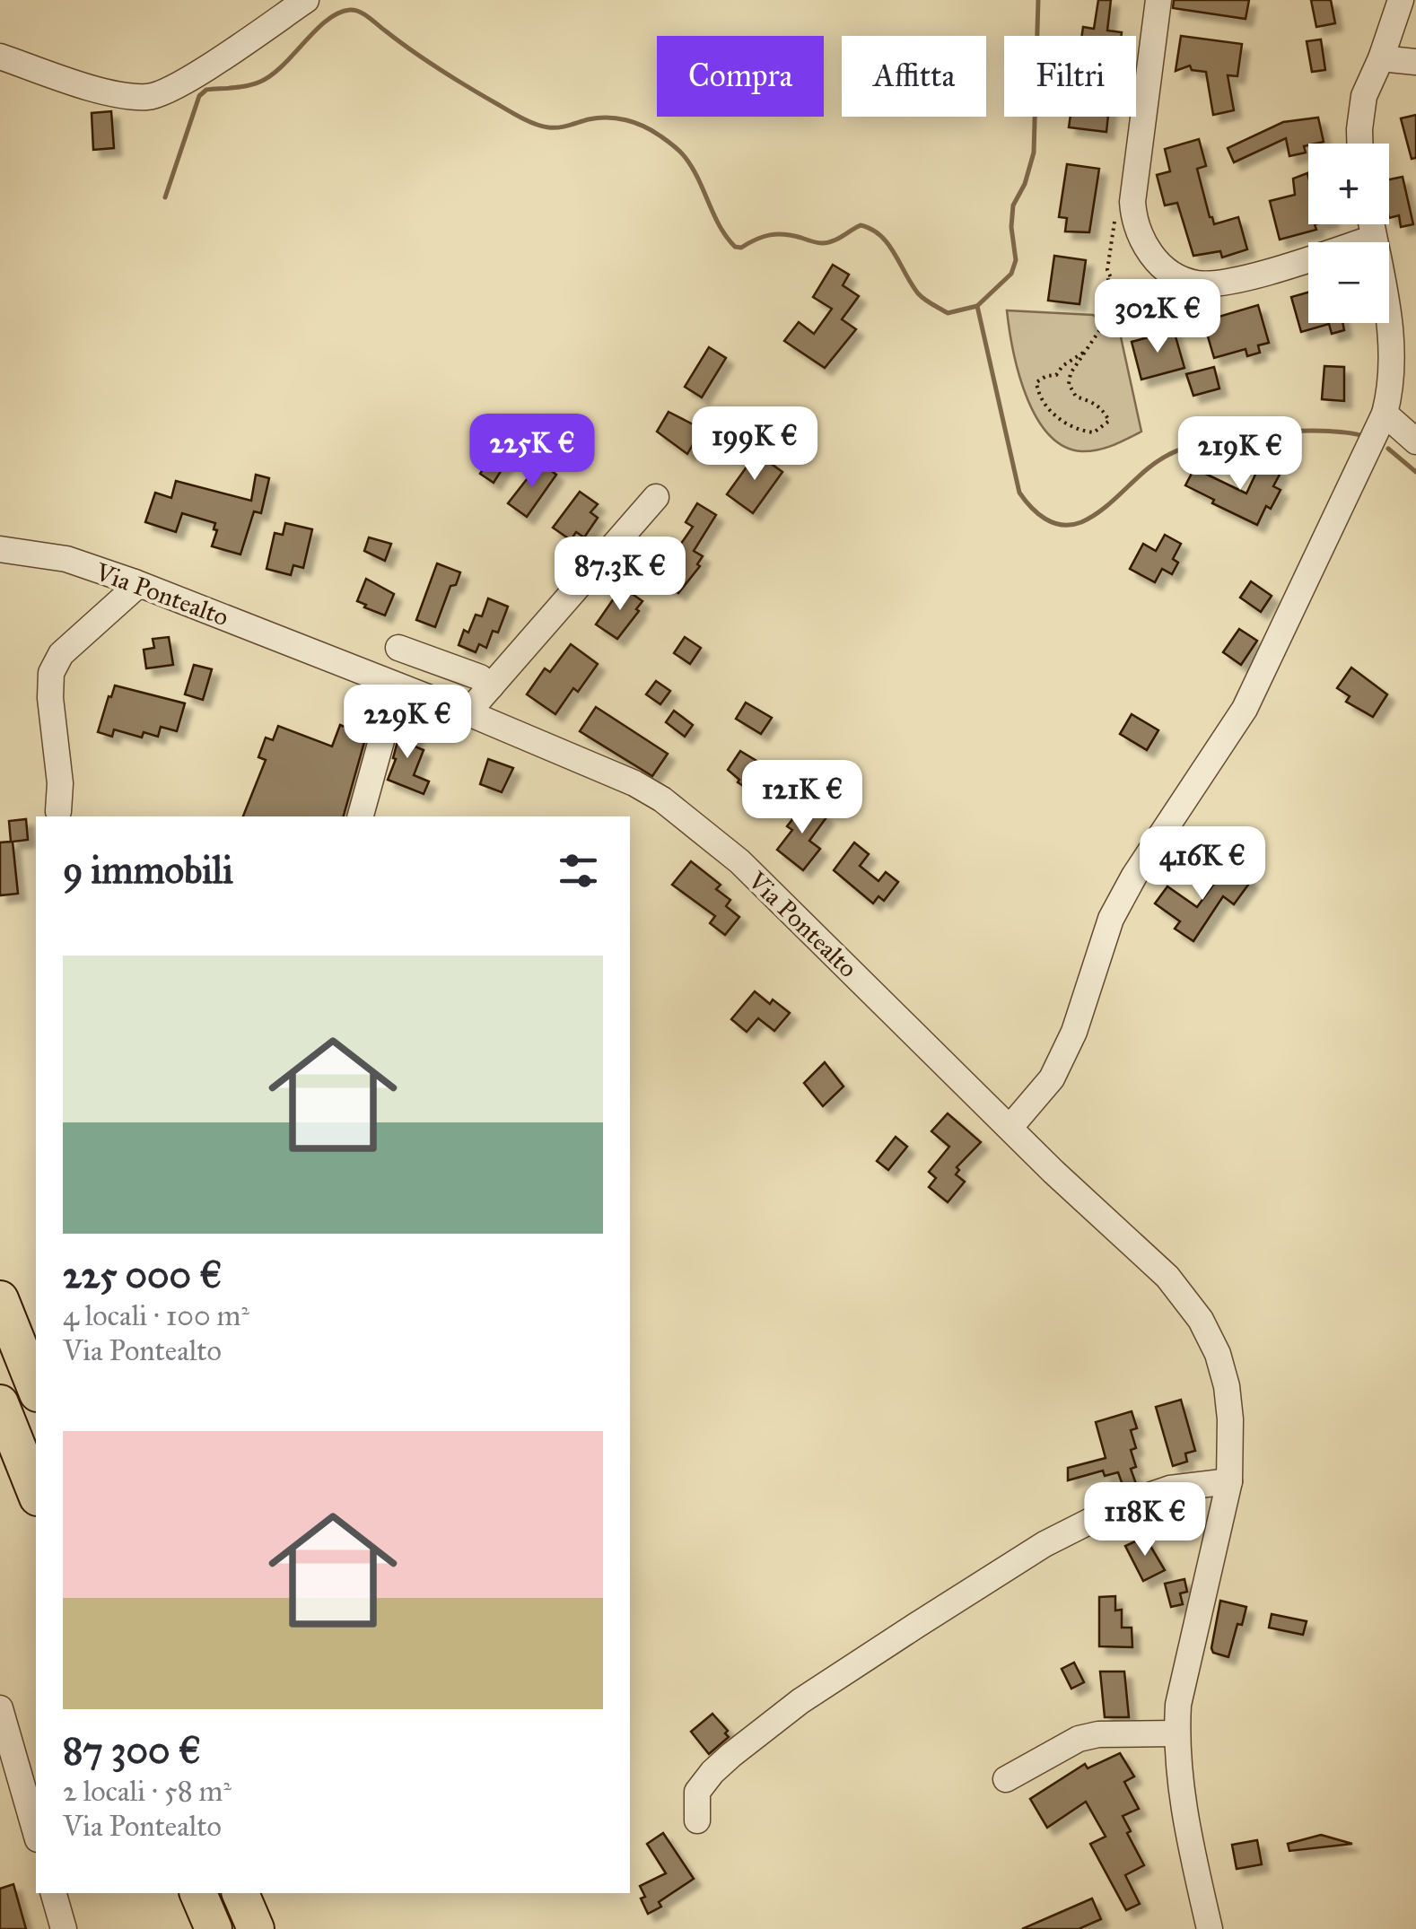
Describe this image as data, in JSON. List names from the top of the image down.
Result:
{
  "streets": {
    "street": ["Via Pontealto"]
  },
  "page": {
    "chip": ["Compra", "Affitta", "Filtri"],
    "map_buttons": ["+", "−"],
    "price": [
      "302K €",
      "199K €",
      "225K €",
      "219K €",
      "87.3K €",
      "229K €",
      "121K €",
      "416K €",
      "118K €"
    ],
    "heading": "9 immobili",
    "list": [
      {
        "name": "225 000 €",
        "note": "4 locali · 100 m² · Via Pontealto"
      },
      {
        "name": "87 300 €",
        "note": "2 locali · 58 m² · Via Pontealto"
      }
    ]
  }
}
